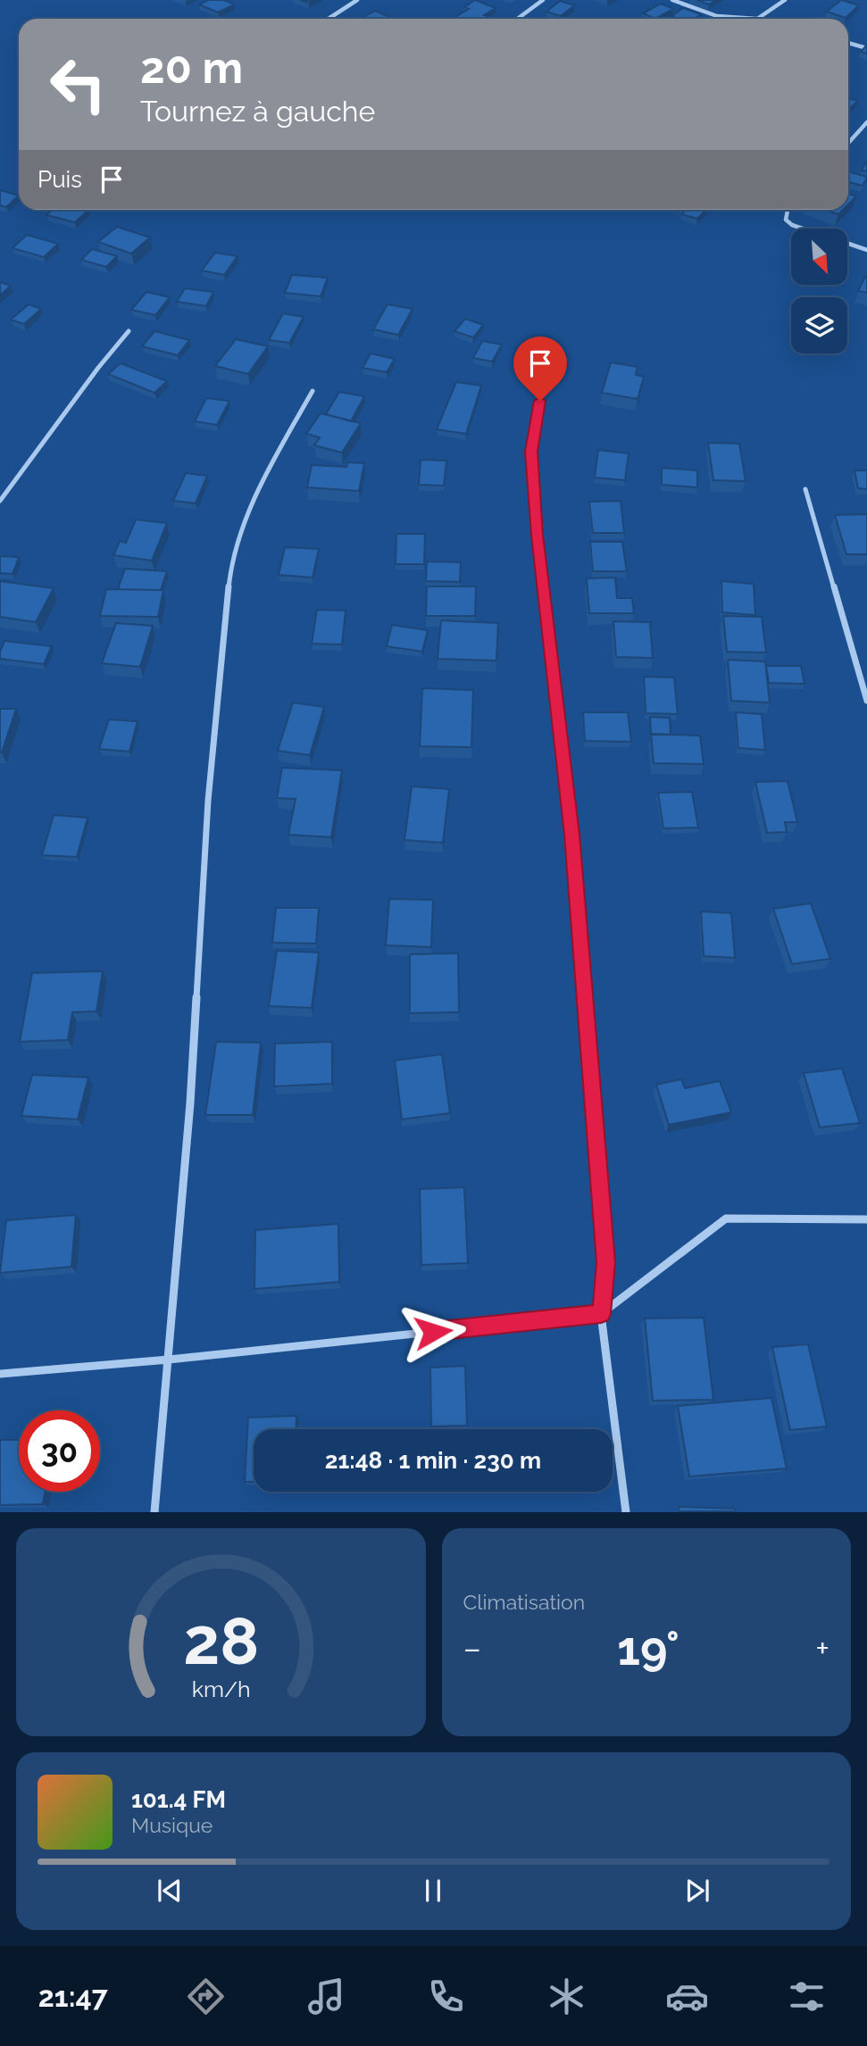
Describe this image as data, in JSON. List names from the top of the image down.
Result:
{
  "north": "bottom right",
  "page": {
    "turn": ["20 m", "Tournez à gauche"],
    "then": "Puis",
    "limit": "30",
    "trip": "21:48 · 1 min · 230 m",
    "tile": "Climatisation",
    "heat": ["−", "19°", "+"],
    "song": ["101.4 FM", "Musique"],
    "tabs": "21:47",
    "gauge": ["28", "km/h"]
  }
}
